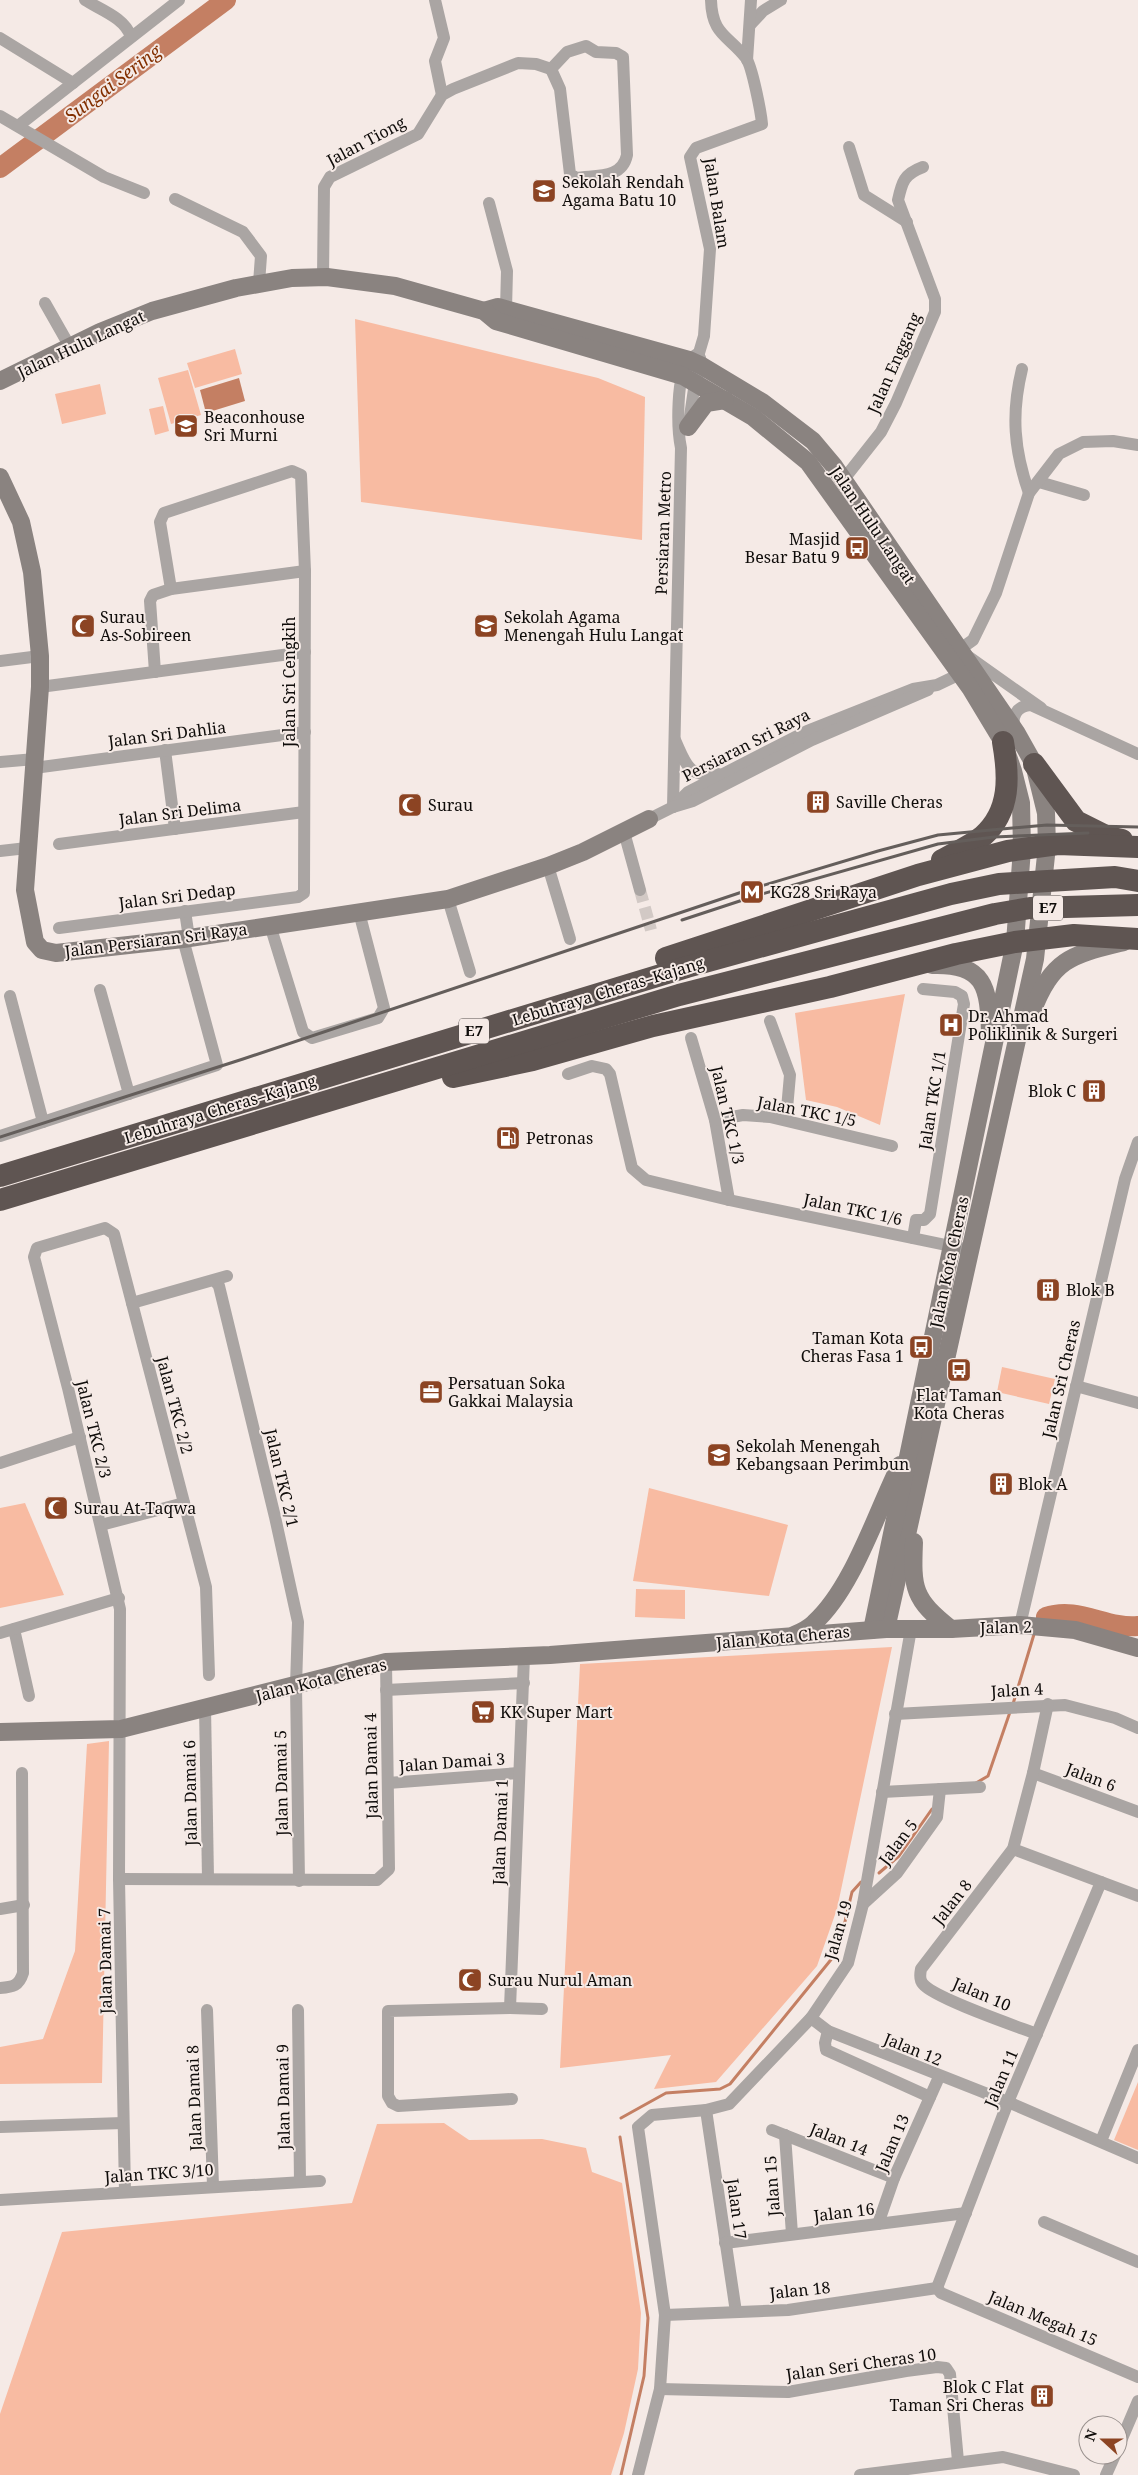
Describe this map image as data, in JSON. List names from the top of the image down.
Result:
{
  "streets": {
    "highway": ["E7", "Lebuhraya Cheras–Kajang"],
    "main road": [
      "Jalan Hulu Langat",
      "Jalan Persiaran Sri Raya",
      "Jalan Kota Cheras",
      "Jalan 2"
    ],
    "street": [
      "Jalan Tiong",
      "Jalan Balam",
      "Jalan Enggang",
      "Persiaran Metro",
      "Jalan Sri Cengkih",
      "Jalan Sri Dahlia",
      "Persiaran Sri Raya",
      "Jalan Sri Delima",
      "Jalan Sri Dedap",
      "Jalan TKC 1/1",
      "Jalan TKC 1/5",
      "Jalan TKC 1/3",
      "Jalan TKC 1/6",
      "Jalan Sri Cheras",
      "Jalan TKC 2/2",
      "Jalan TKC 2/3",
      "Jalan TKC 2/1",
      "Jalan 4",
      "Jalan Damai 3",
      "Jalan Damai 4",
      "Jalan 6",
      "Jalan Damai 5",
      "Jalan Damai 6",
      "Jalan Damai 1",
      "Jalan 5",
      "Jalan 8",
      "Jalan 19",
      "Jalan Damai 7",
      "Jalan 10",
      "Jalan 12",
      "Jalan 11",
      "Jalan Damai 9",
      "Jalan Damai 8",
      "Jalan 14",
      "Jalan 13",
      "Jalan TKC 3/10",
      "Jalan 15",
      "Jalan 17",
      "Jalan 16",
      "Jalan 18",
      "Jalan Megah 15",
      "Jalan Seri Cheras 10"
    ]
  },
  "crossings": [
    ["Jalan Tiong", "Jalan Hulu Langat"],
    ["Jalan Balam", "Jalan Hulu Langat"],
    ["Jalan Balam", "Persiaran Metro"],
    ["Jalan Hulu Langat", "Jalan Enggang"],
    ["Jalan Hulu Langat", "Persiaran Metro"],
    ["Jalan Hulu Langat", "Persiaran Sri Raya"],
    ["Jalan Hulu Langat", "Jalan Kota Cheras"],
    ["Persiaran Metro", "Persiaran Sri Raya"],
    ["Persiaran Metro", "Jalan Persiaran Sri Raya"],
    ["Jalan Sri Cengkih", "Jalan Sri Dahlia"],
    ["Jalan Sri Cengkih", "Jalan Sri Delima"],
    ["Jalan Sri Cengkih", "Jalan Sri Dedap"],
    ["Jalan Sri Dahlia", "Jalan Persiaran Sri Raya"],
    ["Persiaran Sri Raya", "Jalan Persiaran Sri Raya"],
    ["Jalan TKC 1/1", "Jalan TKC 1/6"],
    ["Jalan TKC 1/5", "Jalan TKC 1/3"],
    ["Jalan TKC 1/3", "Jalan TKC 1/6"],
    ["Jalan TKC 1/6", "Jalan Kota Cheras"],
    ["Jalan Kota Cheras", "Jalan TKC 2/3"],
    ["Jalan Kota Cheras", "Jalan TKC 2/1"],
    ["Jalan Kota Cheras", "Jalan 2"],
    ["Jalan Kota Cheras", "Jalan Damai 4"],
    ["Jalan Kota Cheras", "Jalan Damai 5"],
    ["Jalan Kota Cheras", "Jalan Damai 6"],
    ["Jalan Kota Cheras", "Jalan Damai 1"],
    ["Jalan Kota Cheras", "Jalan Damai 7"],
    ["Jalan Sri Cheras", "Jalan 2"],
    ["Jalan TKC 2/2", "Jalan TKC 2/3"],
    ["Jalan TKC 2/2", "Jalan TKC 2/1"],
    ["Jalan TKC 2/3", "Jalan Damai 7"],
    ["Jalan TKC 2/1", "Jalan Damai 5"],
    ["Jalan 2", "Jalan 19"],
    ["Jalan 4", "Jalan 8"],
    ["Jalan 4", "Jalan 19"],
    ["Jalan Damai 3", "Jalan Damai 4"],
    ["Jalan Damai 3", "Jalan Damai 1"],
    ["Jalan Damai 4", "Jalan Damai 5"],
    ["Jalan 6", "Jalan 8"],
    ["Jalan 5", "Jalan 19"],
    ["Jalan 8", "Jalan 10"],
    ["Jalan 19", "Jalan 12"],
    ["Jalan 19", "Jalan 17"],
    ["Jalan 19", "Jalan 18"],
    ["Jalan Damai 7", "Jalan TKC 3/10"],
    ["Jalan 10", "Jalan 11"],
    ["Jalan 12", "Jalan 11"],
    ["Jalan 12", "Jalan 13"],
    ["Jalan 11", "Jalan 16"],
    ["Jalan 11", "Jalan 18"],
    ["Jalan 11", "Jalan Megah 15"],
    ["Jalan Damai 9", "Jalan TKC 3/10"],
    ["Jalan Damai 8", "Jalan TKC 3/10"],
    ["Jalan 14", "Jalan 13"],
    ["Jalan 14", "Jalan 15"],
    ["Jalan 13", "Jalan 16"],
    ["Jalan 15", "Jalan 16"],
    ["Jalan 17", "Jalan 16"],
    ["Jalan 17", "Jalan 18"],
    ["Jalan 18", "Jalan Megah 15"]
  ],
  "water": ["Sungai Sering"],
  "places": {
    "school or university": [
      "Sekolah Rendah Agama Batu 10",
      "Beaconhouse Sri Murni",
      "Sekolah Agama Menengah Hulu Langat",
      "Sekolah Menengah Kebangsaan Perimbun"
    ],
    "bus stop": ["Masjid Besar Batu 9", "Taman Kota Cheras Fasa 1", "Flat Taman Kota Cheras"],
    "mosque": [
      "Surau As-Sobireen",
      "Surau",
      "Surau At-Taqwa",
      "Surau Nurul Aman"
    ],
    "building": [
      "Saville Cheras",
      "Blok C",
      "Blok B",
      "Blok A",
      "Blok C Flat Taman Sri Cheras"
    ],
    "metro station": ["KG28 Sri Raya"],
    "hospital": ["Dr. Ahmad Poliklinik & Surgeri"],
    "fuel station": ["Petronas"],
    "office": ["Persatuan Soka Gakkai Malaysia"],
    "supermarket": ["KK Super Mart"]
  },
  "north": "left"
}
